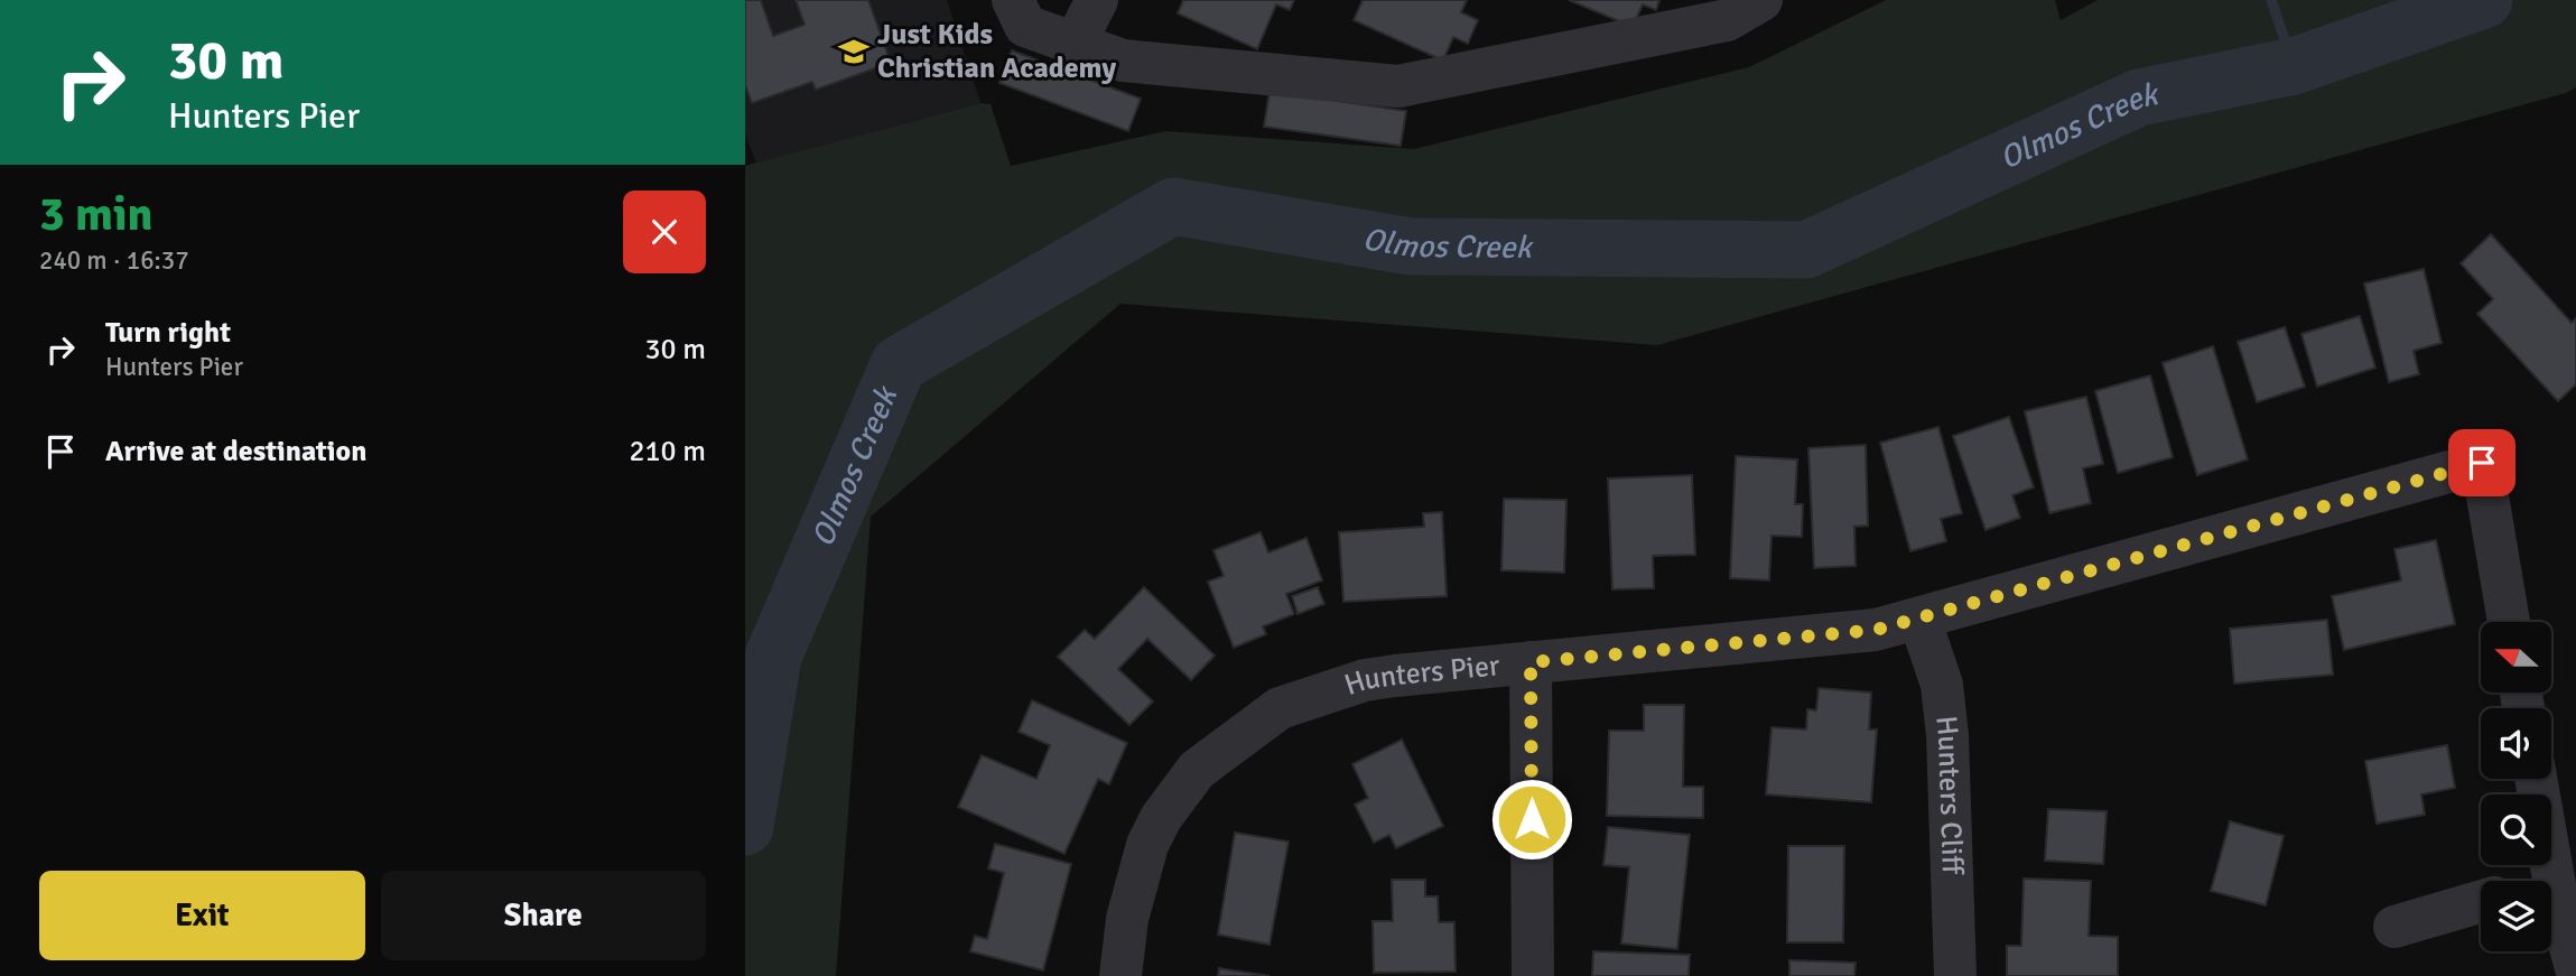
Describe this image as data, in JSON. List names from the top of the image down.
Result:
{
  "streets": {
    "street": ["Hunters Pier", "Hunters Cliff"]
  },
  "crossings": [
    ["Hunters Pier", "Hunters Cliff"]
  ],
  "water": ["Olmos Creek"],
  "places": {
    "school or university": ["Just Kids Christian Academy"]
  },
  "north": "left",
  "page": {
    "turn": ["30 m", "Hunters Pier"],
    "heading": ["3 min", "240 m · 16:37"],
    "list": [
      {
        "name": "Turn right",
        "note": "Hunters Pier",
        "value": "30 m"
      },
      {
        "name": "Arrive at destination",
        "value": "210 m"
      }
    ],
    "buttons": ["Exit", "Share"]
  }
}
